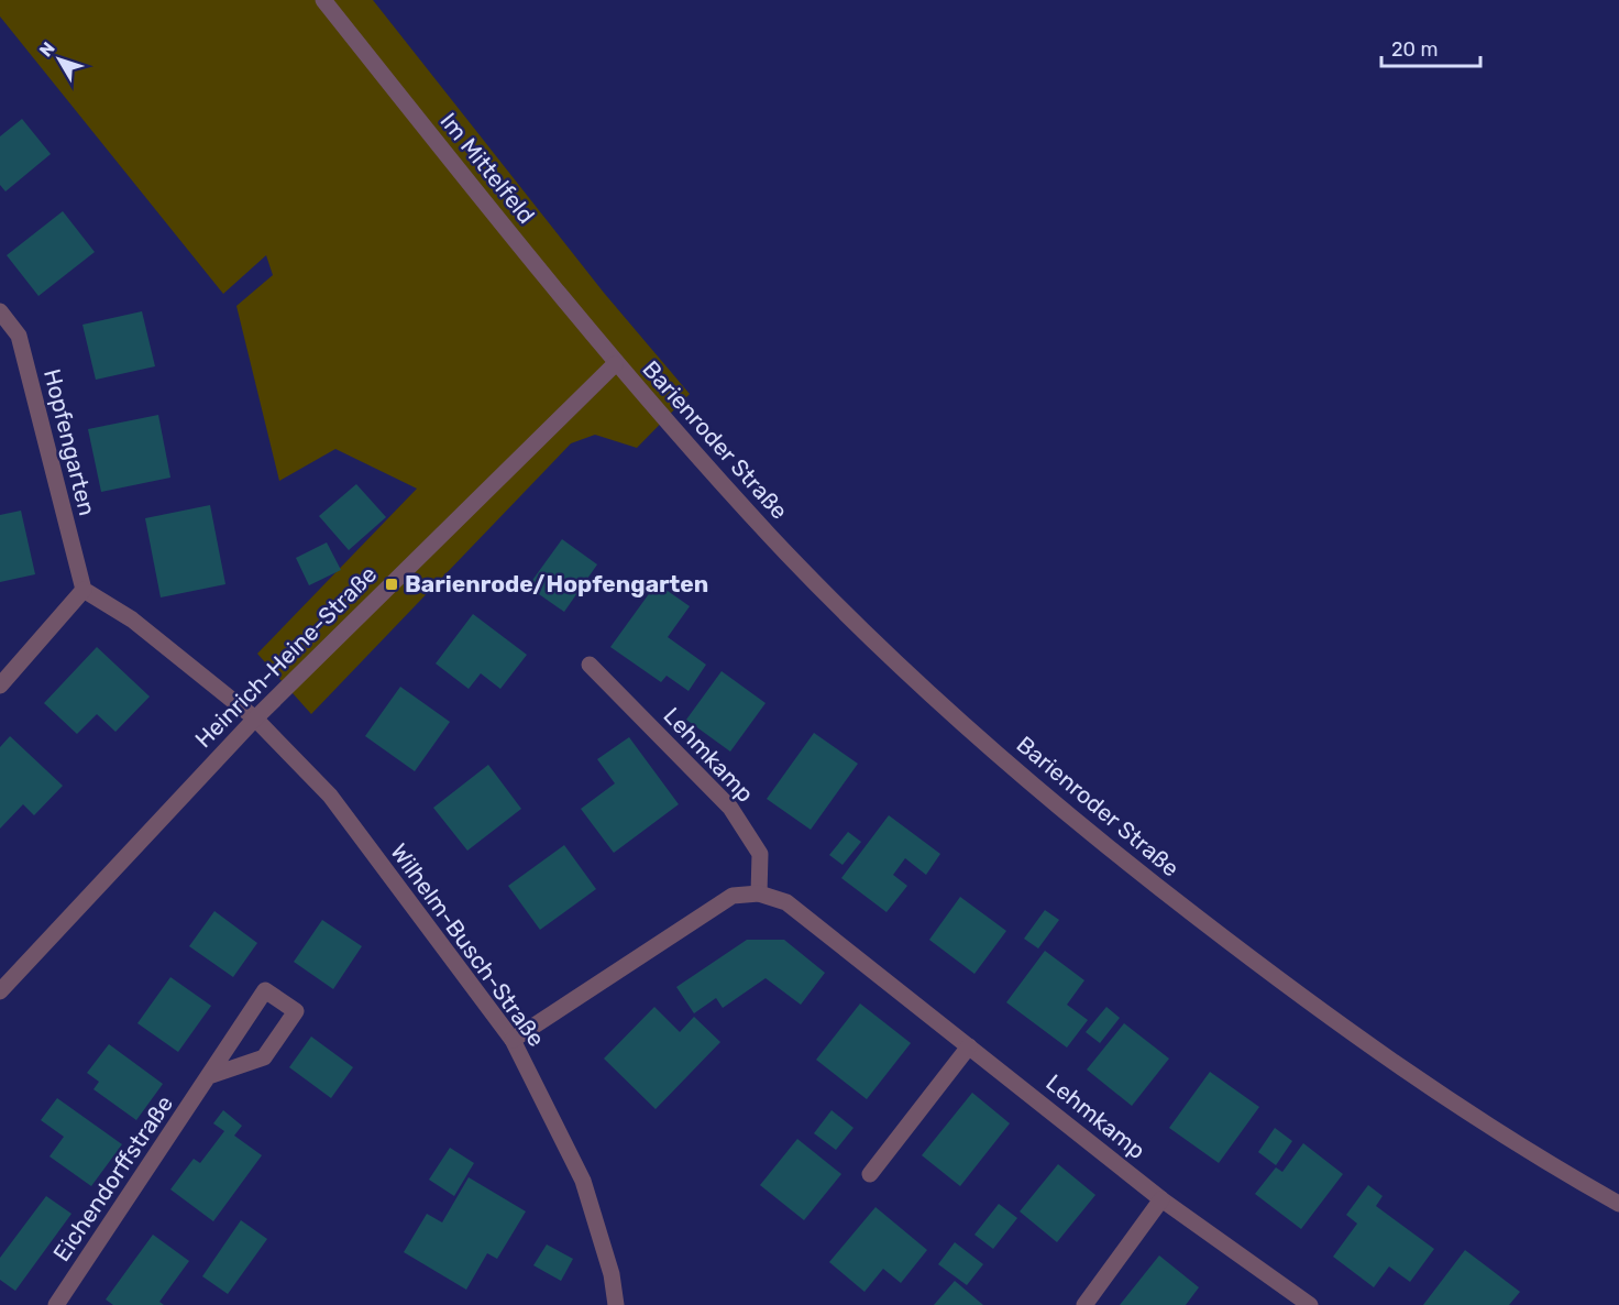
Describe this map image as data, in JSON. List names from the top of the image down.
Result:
{
  "streets": {
    "street": [
      "Im Mittelfeld",
      "Barienroder Straße",
      "Hopfengarten",
      "Heinrich-Heine-Straße",
      "Lehmkamp",
      "Wilhelm-Busch-Straße",
      "Eichendorffstraße"
    ]
  },
  "crossings": [
    ["Im Mittelfeld", "Barienroder Straße"],
    ["Im Mittelfeld", "Heinrich-Heine-Straße"],
    ["Barienroder Straße", "Heinrich-Heine-Straße"],
    ["Heinrich-Heine-Straße", "Wilhelm-Busch-Straße"]
  ],
  "places": {
    "transit": ["Barienrode/Hopfengarten"]
  },
  "scale_bar": "20 m",
  "north": "top left"
}
